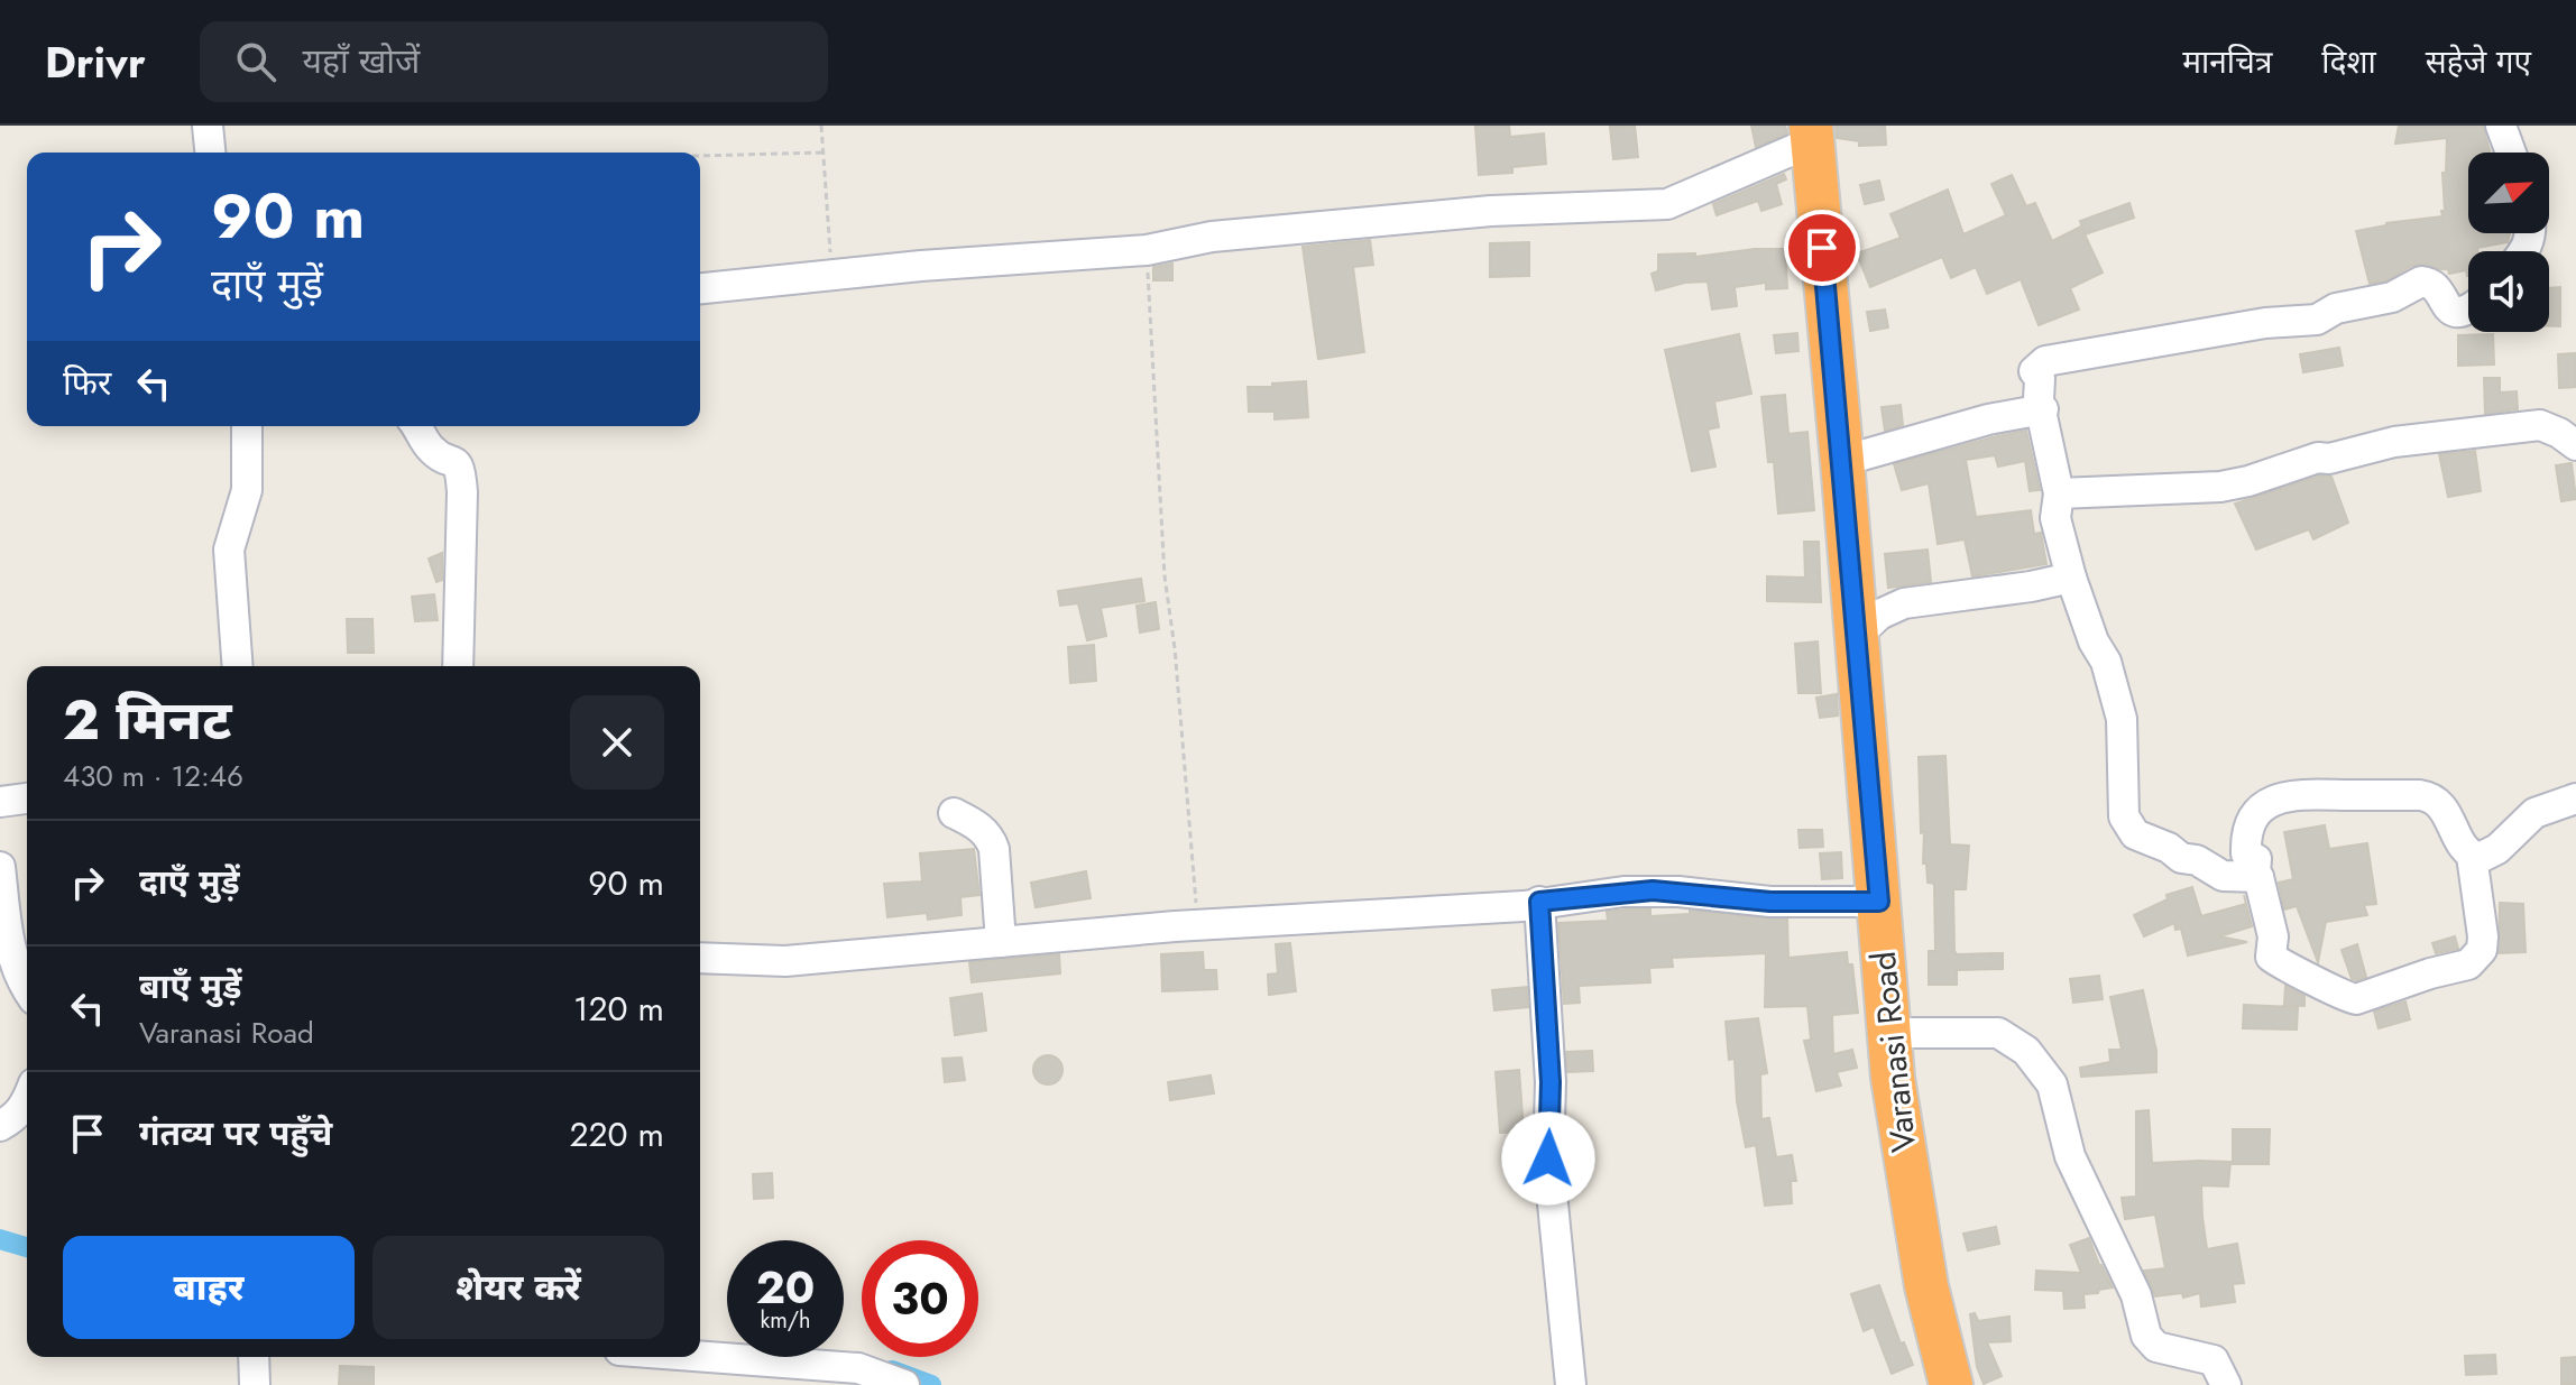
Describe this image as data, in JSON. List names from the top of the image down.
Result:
{
  "streets": {
    "highway": ["Varanasi Road"]
  },
  "north": "top right",
  "page": {
    "header": "Drivr",
    "search": "यहाँ खोजें",
    "nav": ["मानचित्र", "दिशा", "सहेजे गए"],
    "turn": ["90 m", "दाएँ मुड़ें"],
    "then": "फिर",
    "heading": ["2 मिनट", "430 m · 12:46"],
    "list": [
      {
        "name": "दाएँ मुड़ें",
        "value": "90 m"
      },
      {
        "name": "बाएँ मुड़ें",
        "note": "Varanasi Road",
        "value": "120 m"
      },
      {
        "name": "गंतव्य पर पहुँचे",
        "value": "220 m"
      }
    ],
    "buttons": ["बाहर", "शेयर करें"],
    "speed": "20 km/h",
    "limit": "30"
  }
}
